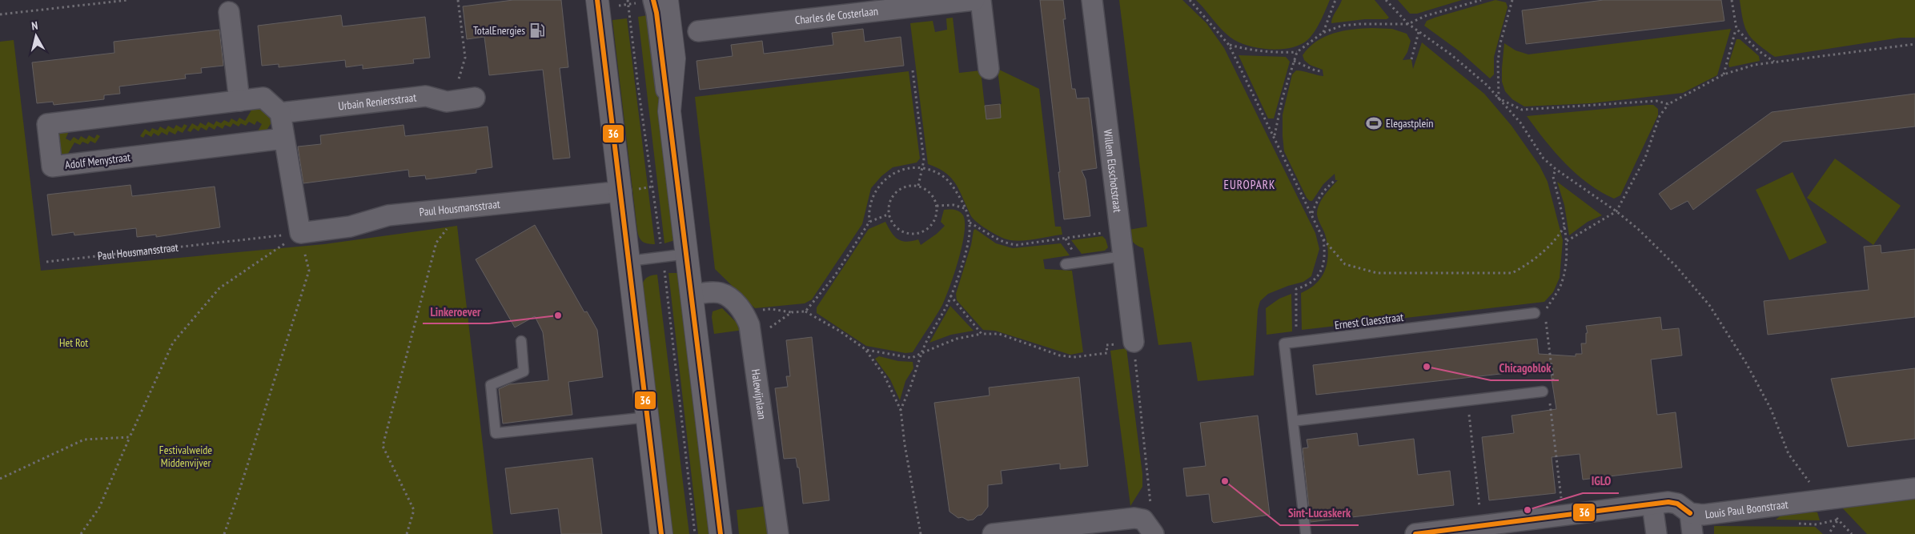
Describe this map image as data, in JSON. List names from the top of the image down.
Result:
{
  "streets": {
    "street": [
      "Charles de Costerlaan",
      "Urbain Reniersstraat",
      "Adolf Menystraat",
      "Willem Elsschotstraat",
      "Paul Housmansstraat",
      "Halewijnlaan",
      "Louis Paul Boonstraat"
    ],
    "lane": ["Ernest Claesstraat"]
  },
  "crossings": [
    ["Urbain Reniersstraat", "Adolf Menystraat"]
  ],
  "districts": ["EUROPARK"],
  "parks": ["Het Rot", "Festivalweide Middenvijver"],
  "places": {
    "fuel station": ["TotalEnergies"],
    "sports": ["Elegastplein"],
    "other": [
      "Linkeroever",
      "Chicagoblok",
      "Sint-Lucaskerk",
      "IGLO"
    ]
  },
  "lines": ["transit line 36"],
  "north": "top"
}
